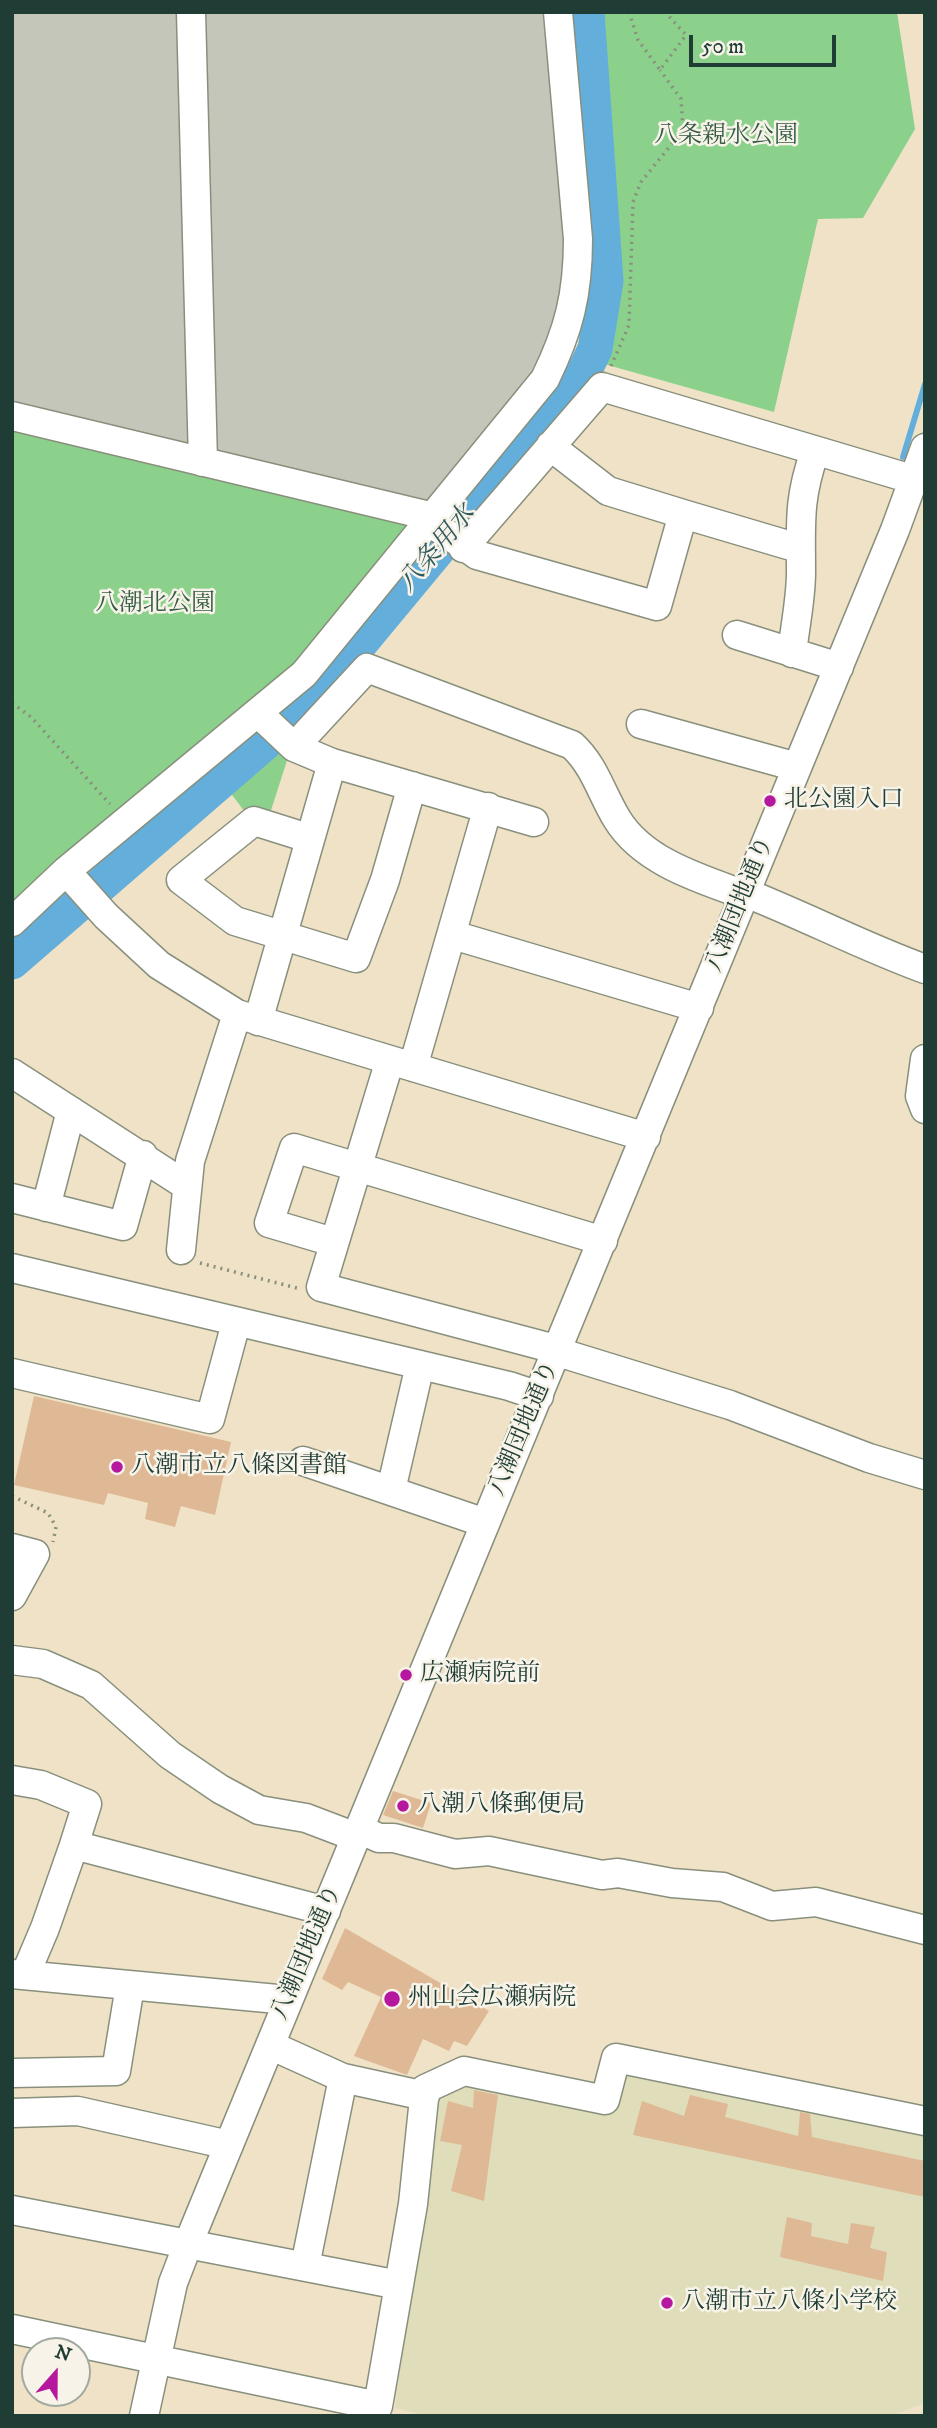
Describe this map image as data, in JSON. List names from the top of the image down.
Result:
{
  "streets": {
    "street": ["八潮団地通り"]
  },
  "water": ["八条用水"],
  "parks": ["八条親水公園", "八潮北公園"],
  "places": [
    "北公園入口",
    "八潮市立八條図書館",
    "広瀬病院前",
    "八潮八條郵便局",
    "州山会広瀬病院",
    "八潮市立八條小学校"
  ],
  "scale_bar": "50 m",
  "north": "top"
}
